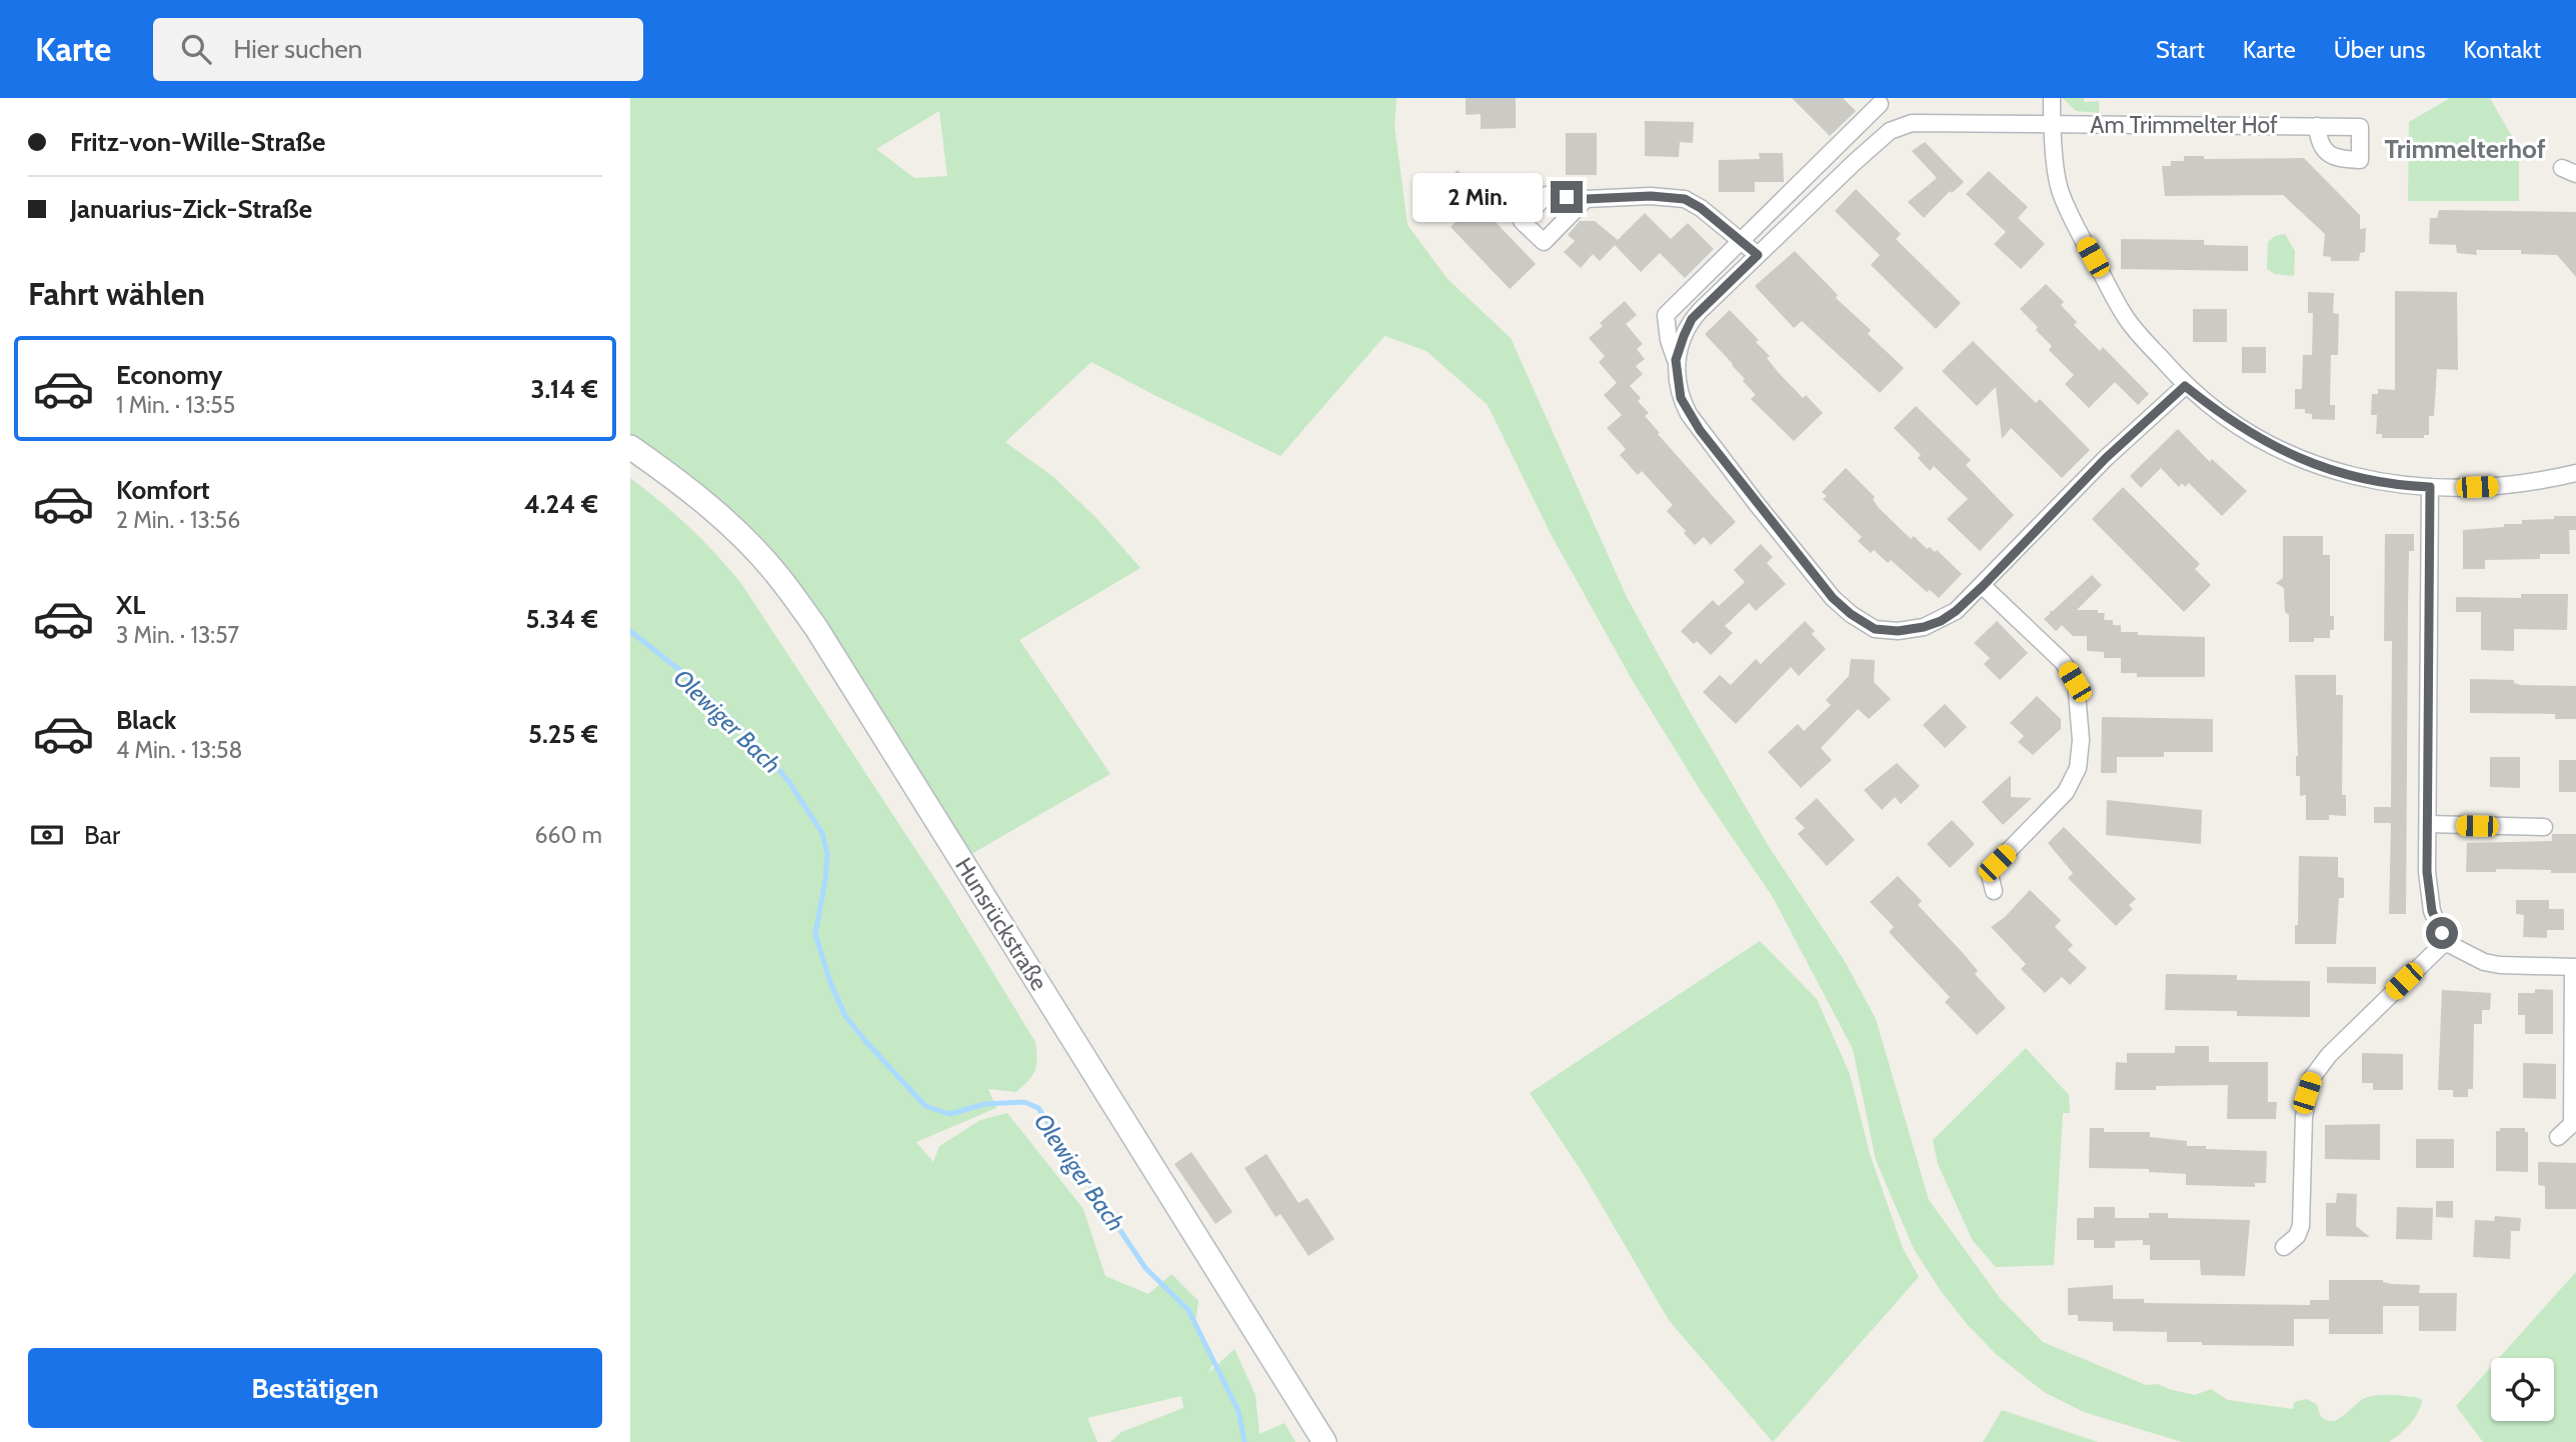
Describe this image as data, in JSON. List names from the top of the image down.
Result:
{
  "streets": {
    "main road": ["Hunsrückstraße"],
    "street": ["Am Trimmelter Hof"]
  },
  "districts": ["Trimmelterhof"],
  "water": ["Olewiger Bach"],
  "page": {
    "header": "Karte",
    "search": "Hier suchen",
    "nav": [
      "Start",
      "Karte",
      "Über uns",
      "Kontakt"
    ],
    "banner": ["Fritz-von-Wille-Straße", "Januarius-Zick-Straße"],
    "bubble": "2 Min.",
    "heading": "Fahrt wählen",
    "list": [
      {
        "name": "Economy",
        "note": "1 Min. · 13:55",
        "value": "3.14 €"
      },
      {
        "name": "Komfort",
        "note": "2 Min. · 13:56",
        "value": "4.24 €"
      },
      {
        "name": "XL",
        "note": "3 Min. · 13:57",
        "value": "5.34 €"
      },
      {
        "name": "Black",
        "note": "4 Min. · 13:58",
        "value": "5.25 €"
      }
    ],
    "pay": ["Bar", "660 m"],
    "buttons": "Bestätigen"
  }
}
